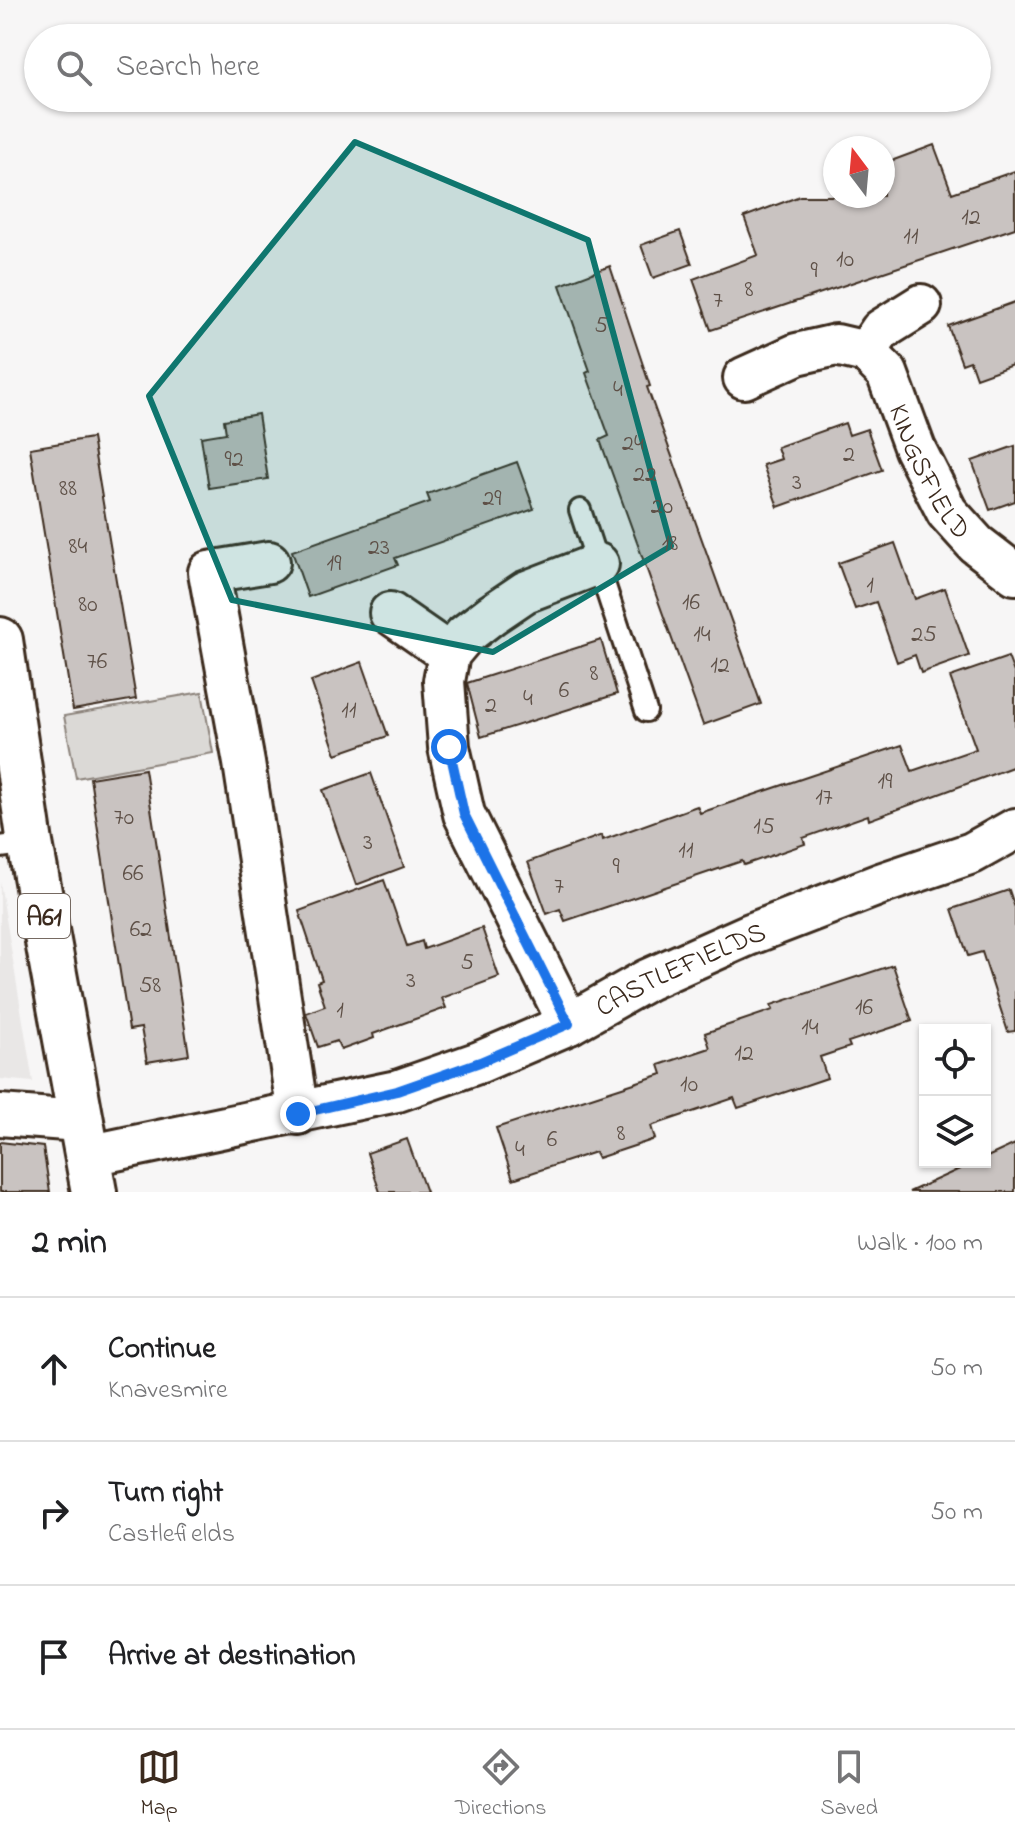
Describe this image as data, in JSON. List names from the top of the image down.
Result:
{
  "streets": {
    "main road": ["A61"],
    "street": ["KINGSFIELD", "CASTLEFIELDS"]
  },
  "crossings": [
    ["A61", "CASTLEFIELDS"]
  ],
  "house_numbers": [
    "12",
    "11",
    "10",
    "9",
    "8",
    "7",
    "5",
    "4",
    "24",
    "2",
    "92",
    "22",
    "3",
    "88",
    "29",
    "20",
    "18",
    "84",
    "23",
    "19",
    "1",
    "16",
    "80",
    "14",
    "25",
    "76",
    "12",
    "8",
    "6",
    "4",
    "2",
    "11",
    "19",
    "17",
    "70",
    "15",
    "3",
    "11",
    "9",
    "66",
    "7",
    "62",
    "5",
    "3",
    "58",
    "16",
    "1",
    "14",
    "12",
    "10",
    "8",
    "6",
    "4"
  ],
  "north": "top",
  "page": {
    "search": "Search here",
    "heading": ["2 min", "Walk · 100 m"],
    "list": [
      ["Continue", "Knavesmire", "50 m"],
      ["Turn right", "Castlefields", "50 m"],
      "Arrive at destination"
    ],
    "nav": ["Map", "Directions", "Saved"]
  }
}
